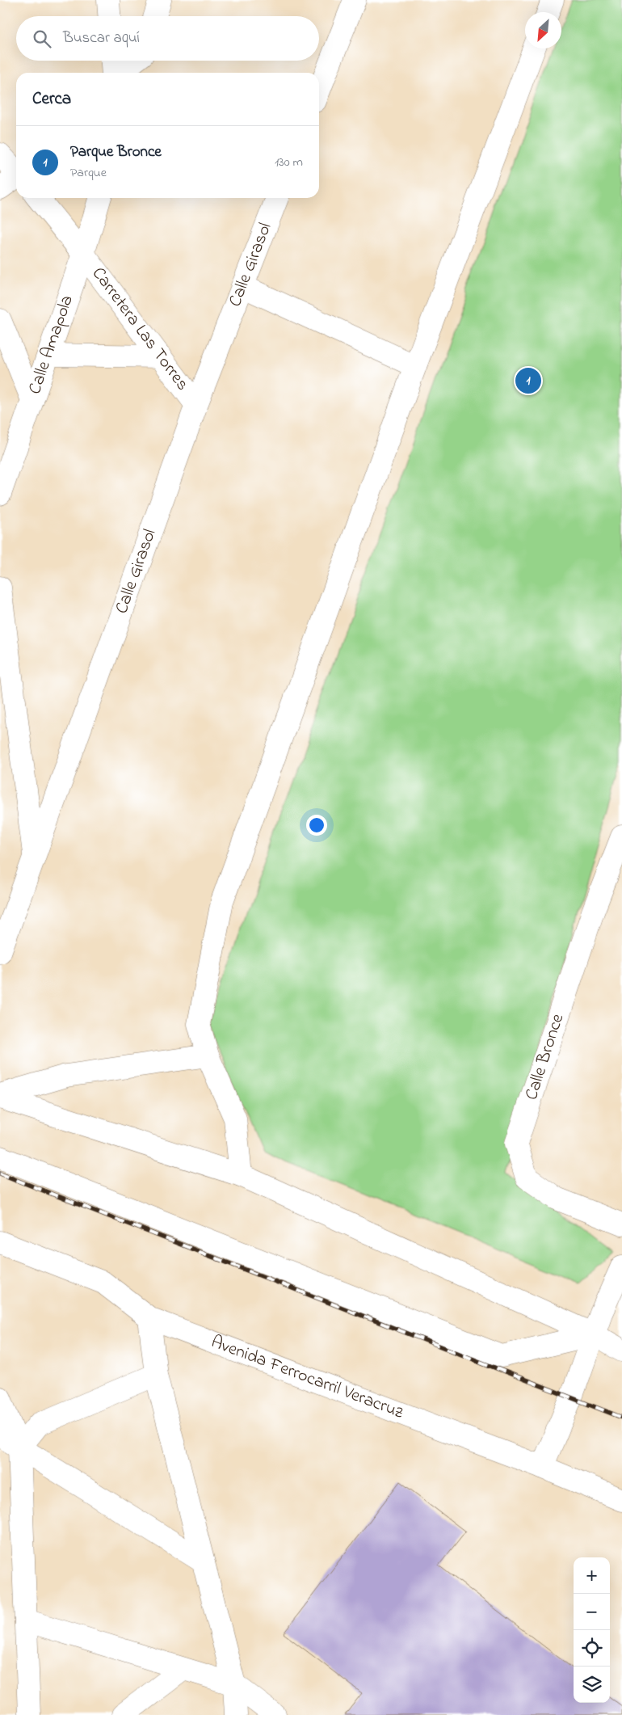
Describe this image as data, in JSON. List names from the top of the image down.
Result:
{
  "streets": {
    "street": [
      "Calle Girasol",
      "Carretera Las Torres",
      "Calle Amapola",
      "Calle Bronce",
      "Avenida Ferrocarril Veracruz"
    ]
  },
  "crossings": [
    ["Calle Girasol", "Carretera Las Torres"],
    ["Carretera Las Torres", "Calle Amapola"]
  ],
  "north": "bottom left",
  "page": {
    "search": "Buscar aquí",
    "heading": "Cerca",
    "list": [
      {
        "mark": "1",
        "name": "Parque Bronce",
        "note": "Parque",
        "value": "130 m"
      }
    ],
    "pins": "1",
    "map_buttons": ["+", "−"]
  }
}
